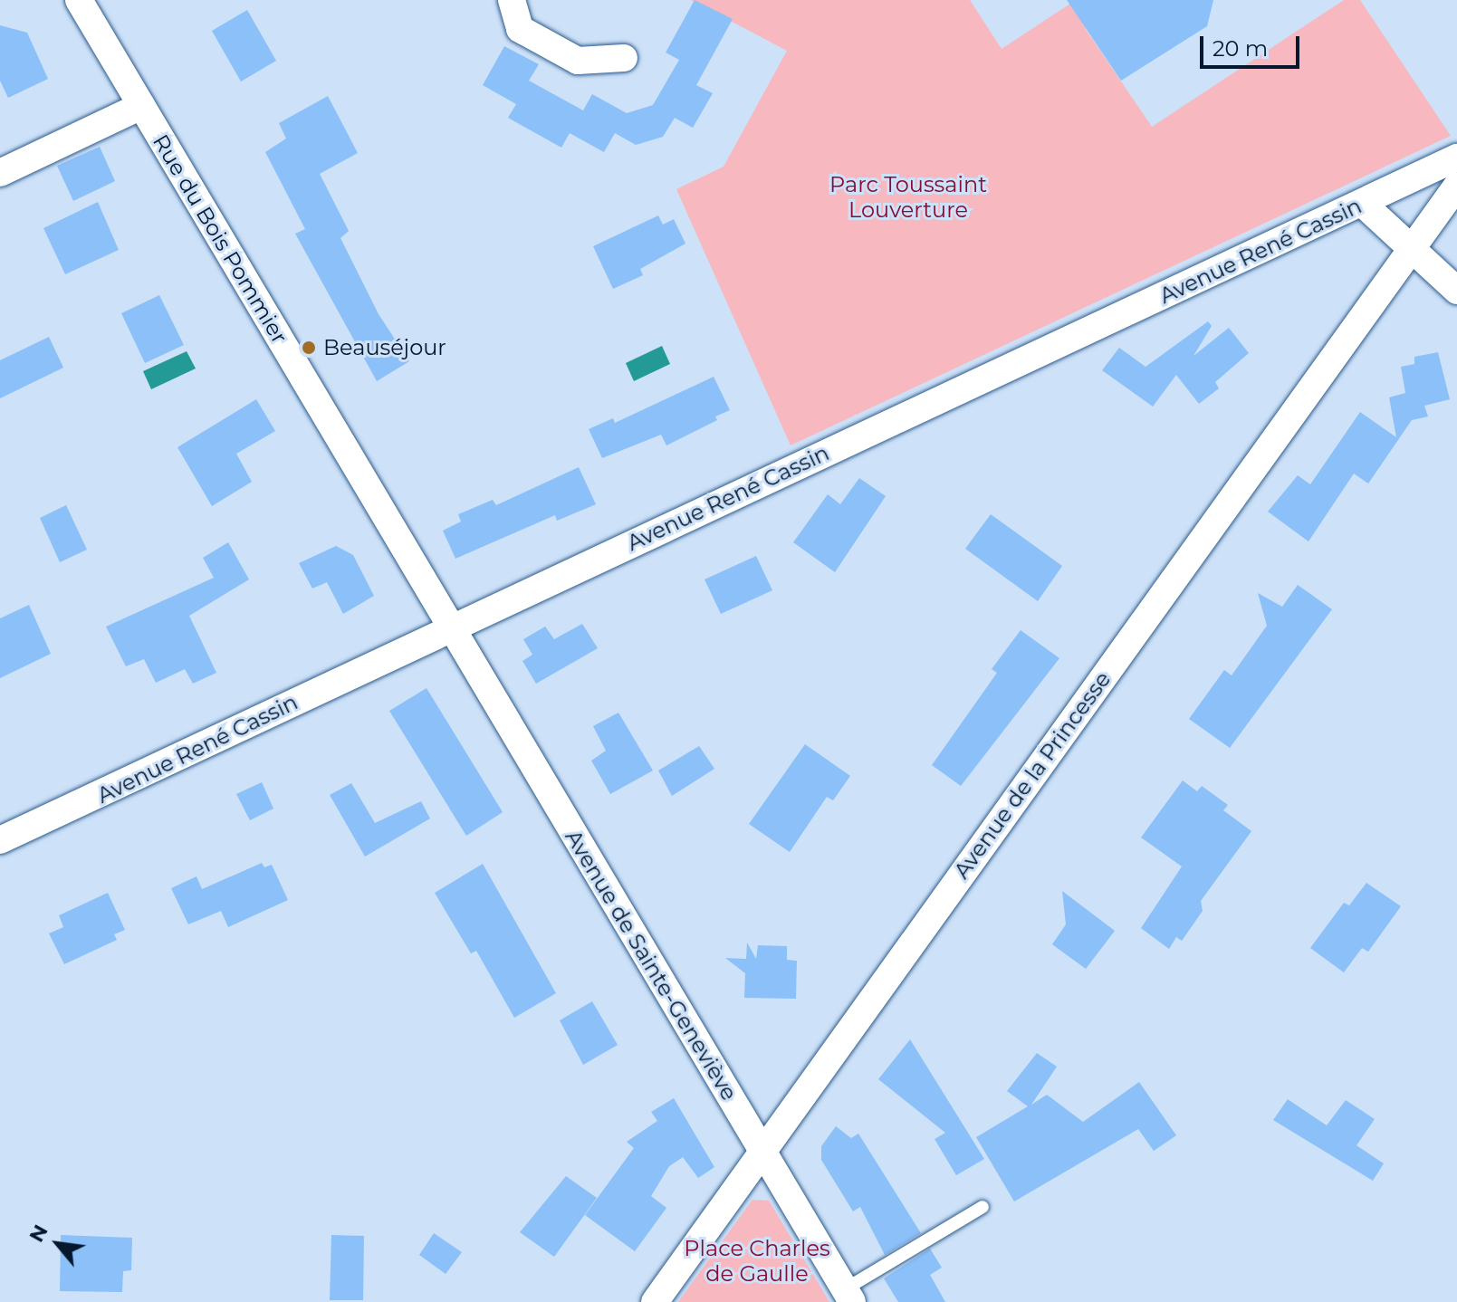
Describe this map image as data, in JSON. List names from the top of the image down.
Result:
{
  "streets": {
    "street": [
      "Rue du Bois Pommier",
      "Avenue René Cassin",
      "Avenue de la Princesse",
      "Avenue de Sainte-Geneviève"
    ]
  },
  "crossings": [
    ["Rue du Bois Pommier", "Avenue René Cassin"],
    ["Rue du Bois Pommier", "Avenue de Sainte-Geneviève"],
    ["Avenue René Cassin", "Avenue de Sainte-Geneviève"],
    ["Avenue de la Princesse", "Avenue de Sainte-Geneviève"]
  ],
  "parks": ["Parc Toussaint Louverture", "Place Charles de Gaulle"],
  "places": ["Beauséjour"],
  "scale_bar": "20 m",
  "north": "top left"
}
